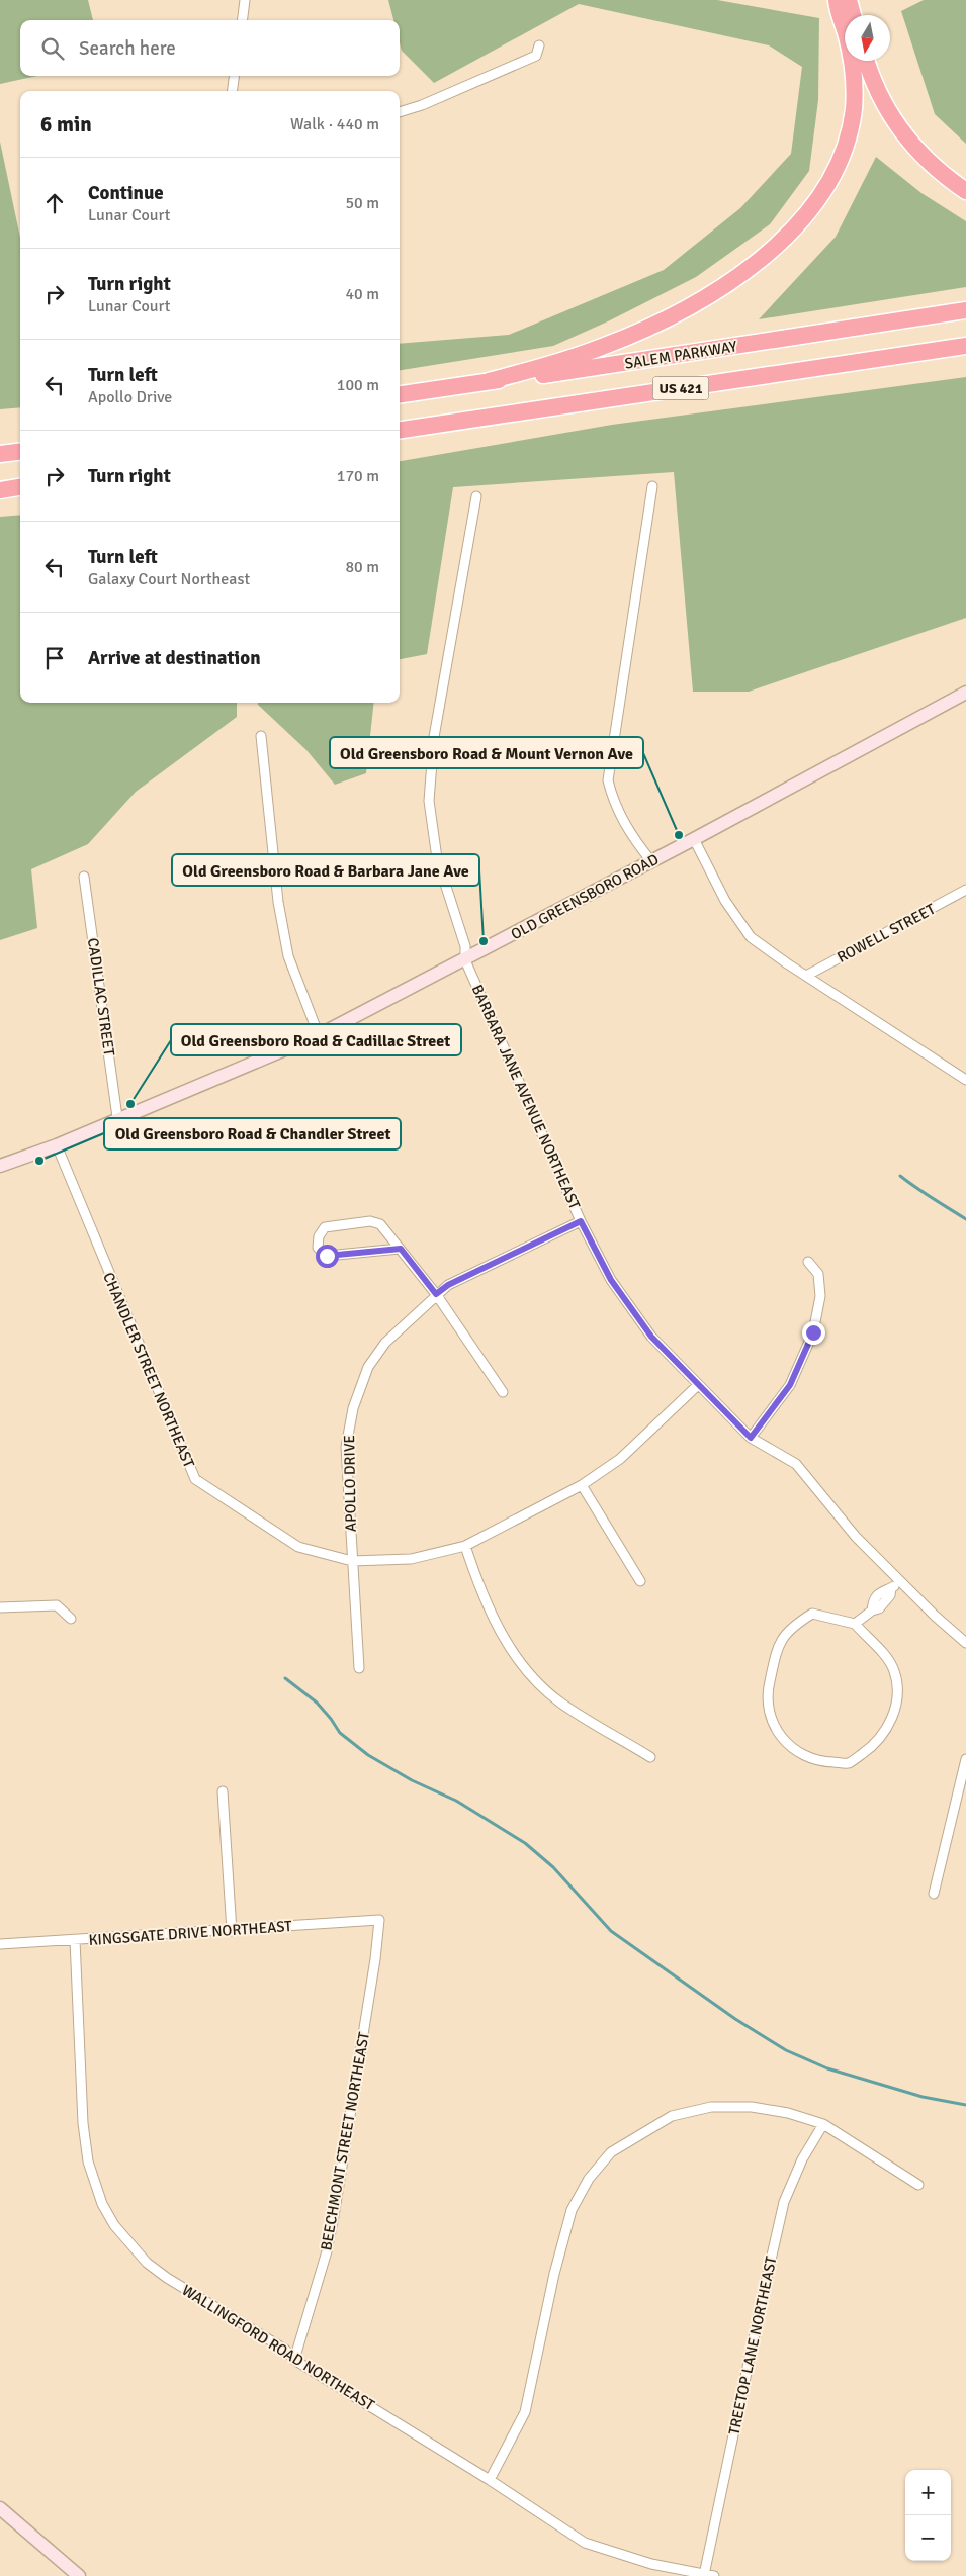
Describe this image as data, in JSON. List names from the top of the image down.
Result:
{
  "streets": {
    "highway": ["SALEM PARKWAY", "US 421"],
    "street": [
      "OLD GREENSBORO ROAD",
      "ROWELL STREET",
      "CADILLAC STREET",
      "BARBARA JANE AVENUE NORTHEAST",
      "CHANDLER STREET NORTHEAST",
      "APOLLO DRIVE",
      "KINGSGATE DRIVE NORTHEAST",
      "BEECHMONT STREET NORTHEAST",
      "TREETOP LANE NORTHEAST",
      "WALLINGFORD ROAD NORTHEAST"
    ]
  },
  "crossings": [
    ["OLD GREENSBORO ROAD", "CADILLAC STREET"],
    ["OLD GREENSBORO ROAD", "BARBARA JANE AVENUE NORTHEAST"],
    ["OLD GREENSBORO ROAD", "CHANDLER STREET NORTHEAST"],
    ["BARBARA JANE AVENUE NORTHEAST", "CHANDLER STREET NORTHEAST"],
    ["BARBARA JANE AVENUE NORTHEAST", "APOLLO DRIVE"],
    ["CHANDLER STREET NORTHEAST", "APOLLO DRIVE"],
    ["KINGSGATE DRIVE NORTHEAST", "BEECHMONT STREET NORTHEAST"],
    ["KINGSGATE DRIVE NORTHEAST", "WALLINGFORD ROAD NORTHEAST"],
    ["BEECHMONT STREET NORTHEAST", "WALLINGFORD ROAD NORTHEAST"],
    ["TREETOP LANE NORTHEAST", "WALLINGFORD ROAD NORTHEAST"]
  ],
  "places": [
    "Old Greensboro Road & Mount Vernon Ave",
    "Old Greensboro Road & Barbara Jane Ave",
    "Old Greensboro Road & Cadillac Street",
    "Old Greensboro Road & Chandler Street"
  ],
  "north": "bottom",
  "page": {
    "search": "Search here",
    "heading": ["6 min", "Walk · 440 m"],
    "list": [
      ["Continue", "Lunar Court", "50 m"],
      ["Turn right", "Lunar Court", "40 m"],
      ["Turn left", "Apollo Drive", "100 m"],
      ["Turn right", "170 m"],
      ["Turn left", "Galaxy Court Northeast", "80 m"],
      "Arrive at destination"
    ],
    "map_buttons": ["+", "−"]
  }
}
